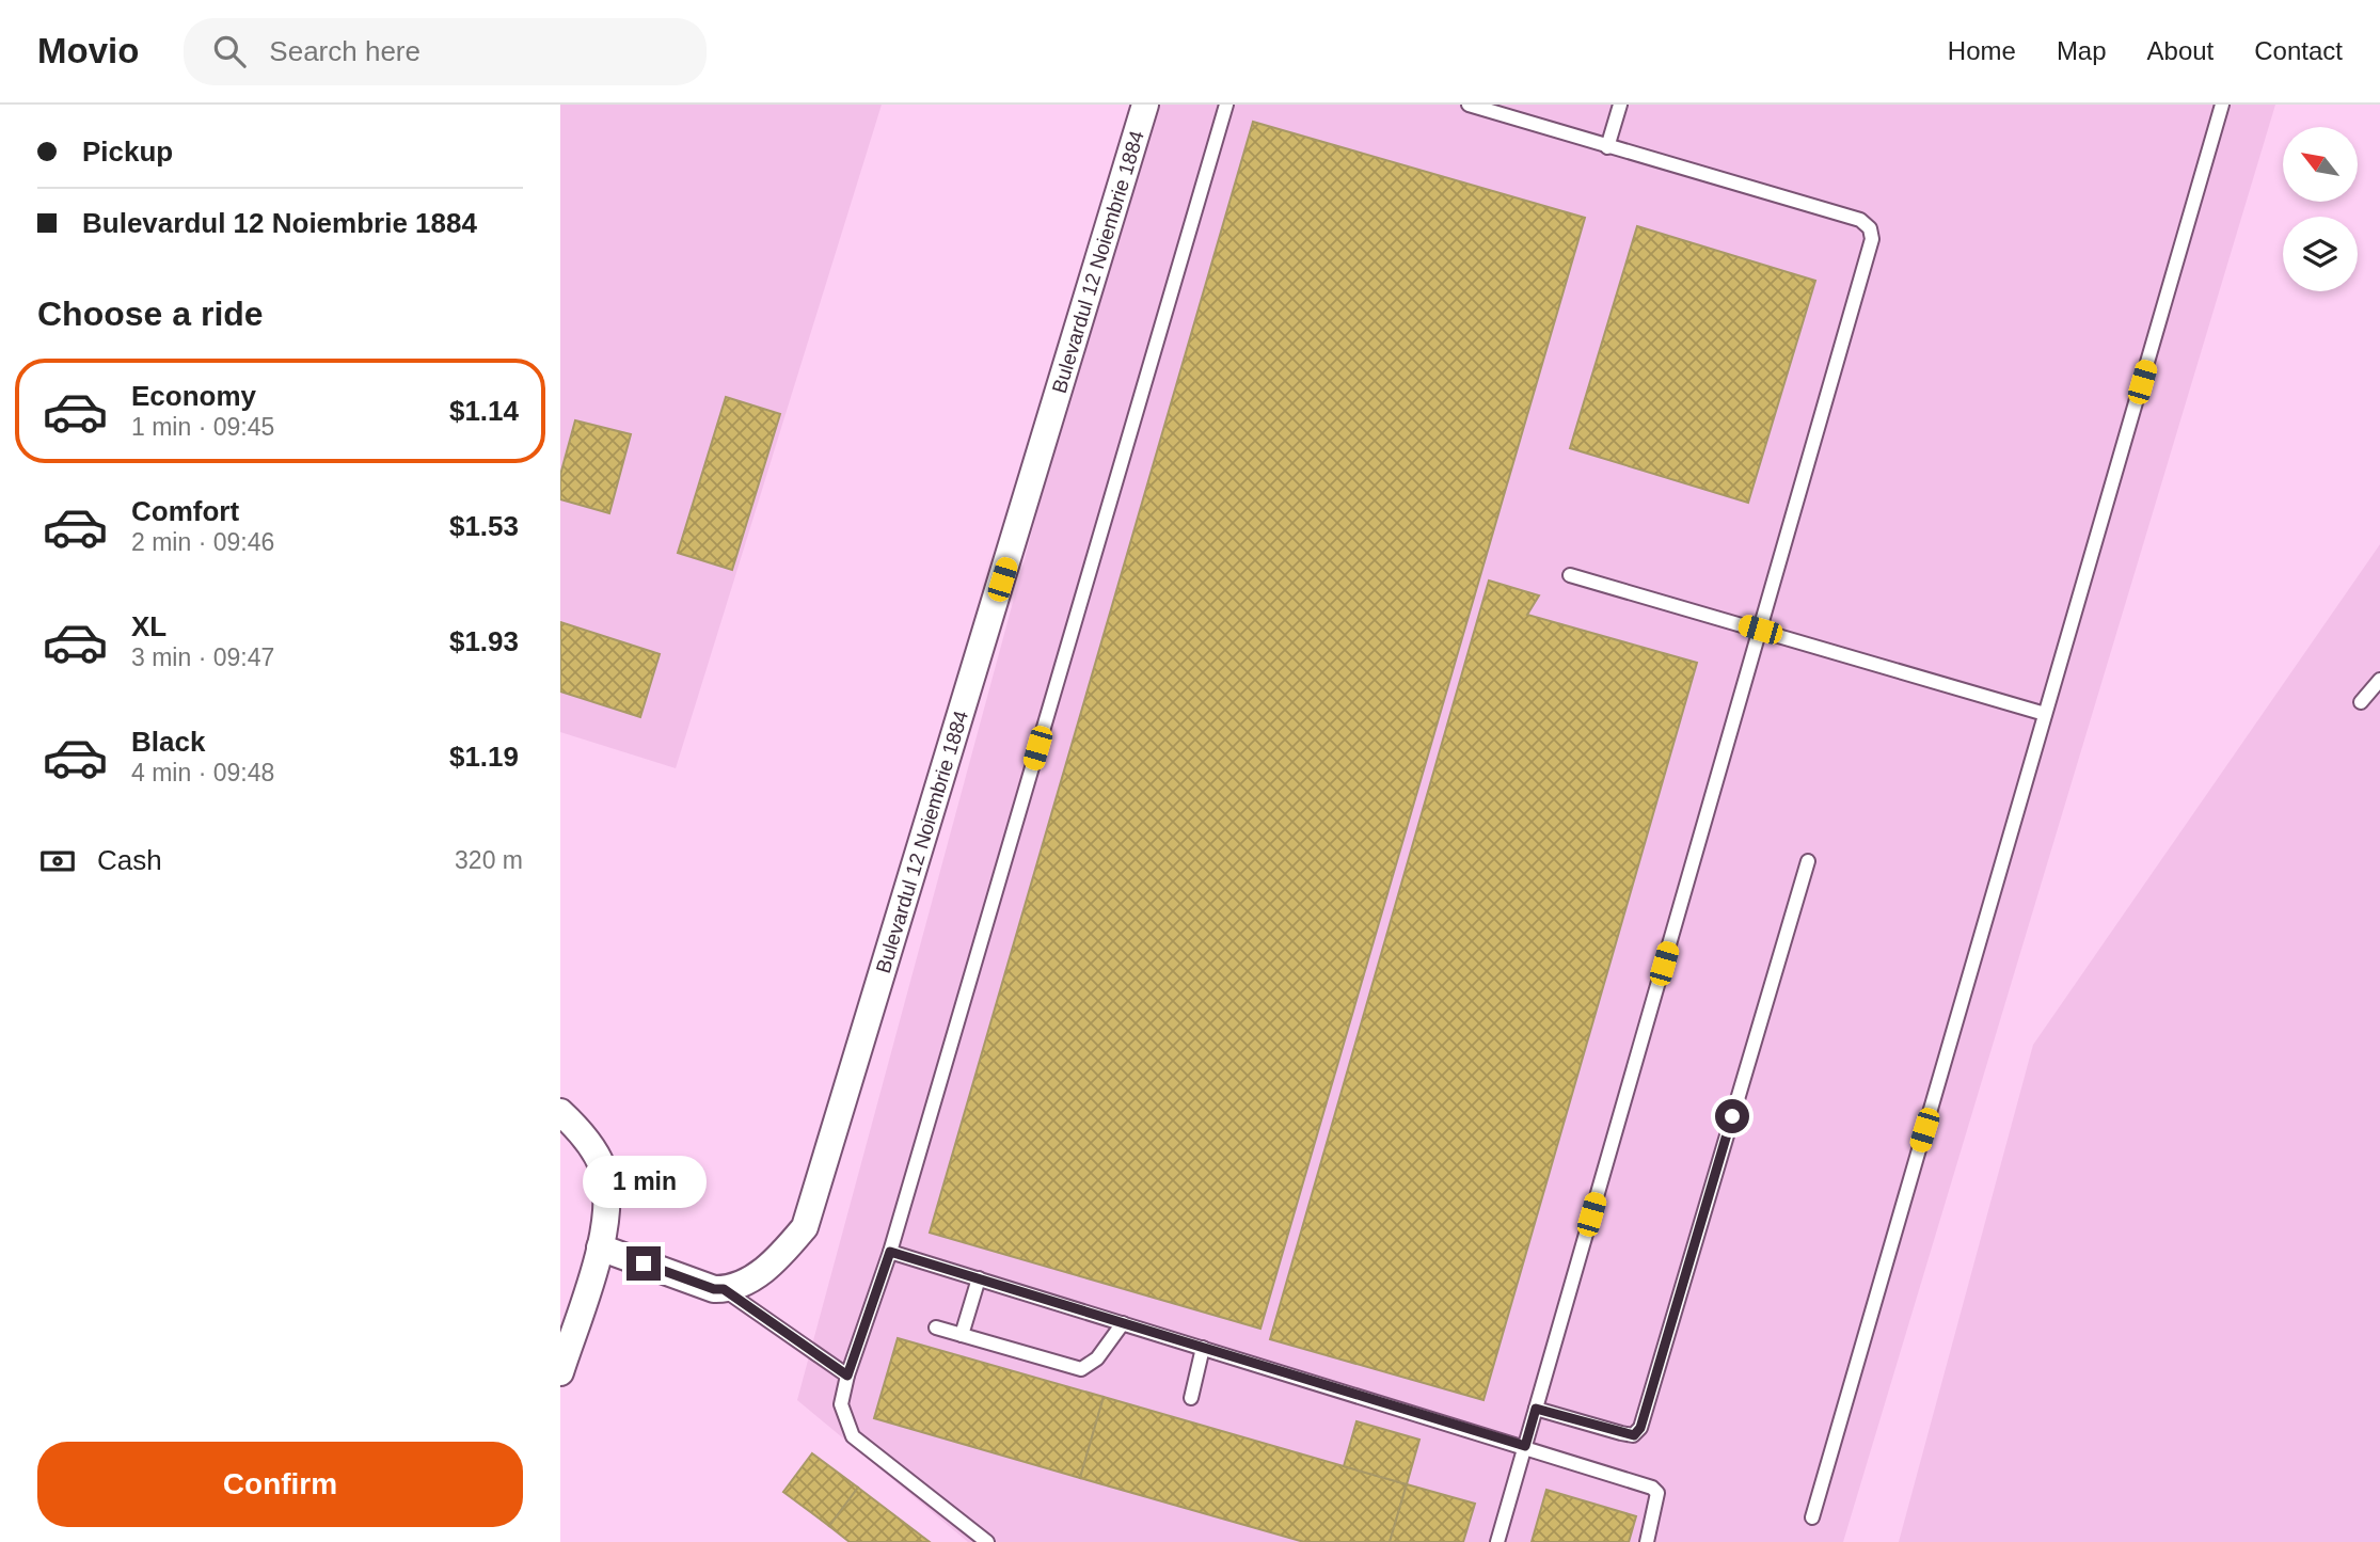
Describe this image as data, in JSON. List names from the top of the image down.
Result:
{
  "streets": {
    "street": ["Bulevardul 12 Noiembrie 1884"]
  },
  "north": "top left",
  "page": {
    "header": "Movio",
    "search": "Search here",
    "nav": [
      "Home",
      "Map",
      "About",
      "Contact"
    ],
    "banner": ["Pickup", "Bulevardul 12 Noiembrie 1884"],
    "heading": "Choose a ride",
    "list": [
      {
        "name": "Economy",
        "note": "1 min · 09:45",
        "value": "$1.14"
      },
      {
        "name": "Comfort",
        "note": "2 min · 09:46",
        "value": "$1.53"
      },
      {
        "name": "XL",
        "note": "3 min · 09:47",
        "value": "$1.93"
      },
      {
        "name": "Black",
        "note": "4 min · 09:48",
        "value": "$1.19"
      }
    ],
    "pay": ["Cash", "320 m"],
    "bubble": "1 min",
    "buttons": "Confirm"
  }
}
